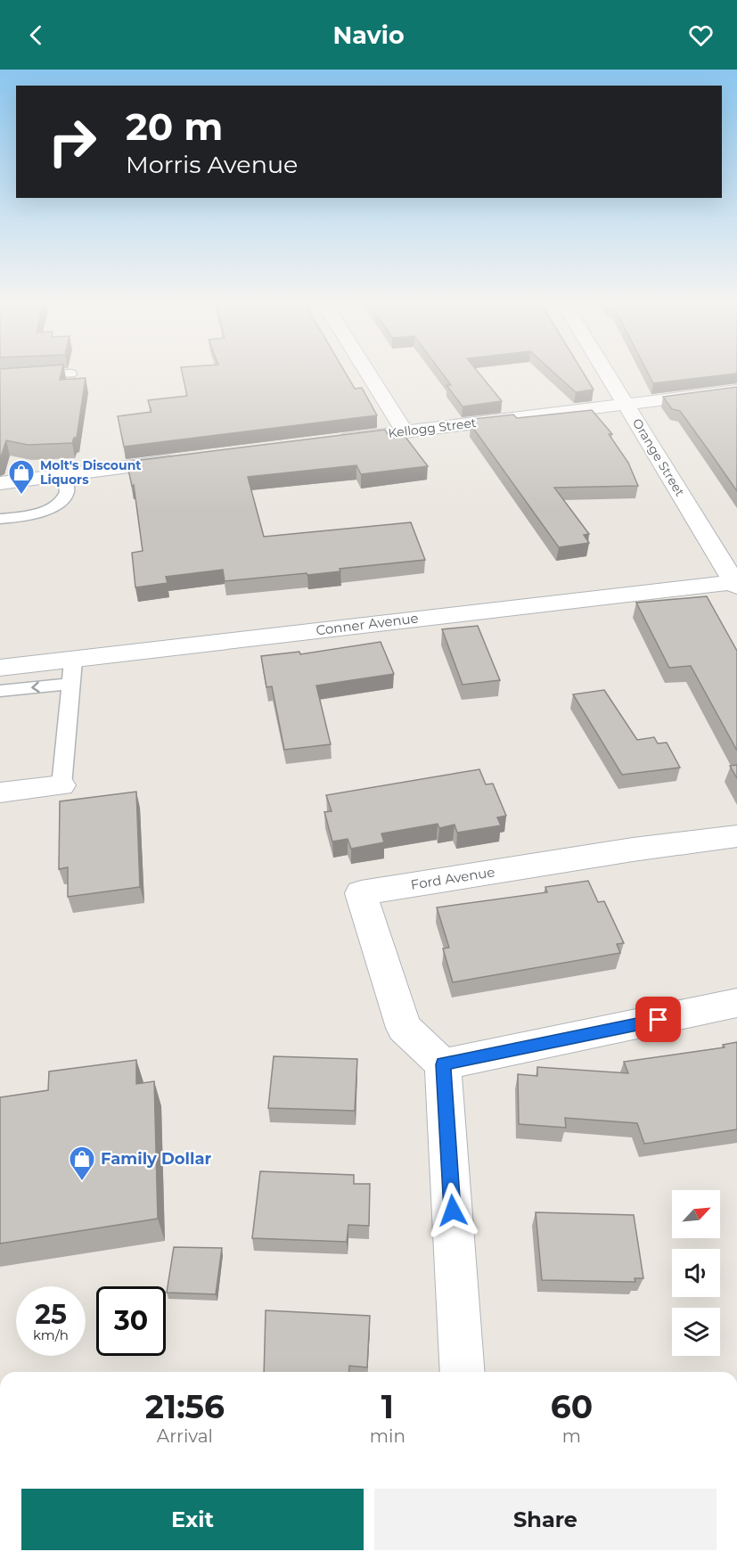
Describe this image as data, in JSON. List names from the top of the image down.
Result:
{
  "streets": {
    "street": [
      "Kellogg Street",
      "Orange Street",
      "Conner Avenue",
      "Ford Avenue"
    ]
  },
  "crossings": [
    ["Kellogg Street", "Orange Street"],
    ["Orange Street", "Conner Avenue"]
  ],
  "places": {
    "shop": ["Molt's Discount Liquors", "Family Dollar"]
  },
  "north": "top right",
  "page": {
    "header": "Navio",
    "turn": ["20 m", "Morris Avenue"],
    "speed": "25 km/h",
    "limit": "30",
    "eta": [
      "21:56",
      "Arrival",
      "1",
      "min",
      "60",
      "m"
    ],
    "buttons": ["Exit", "Share"]
  }
}
